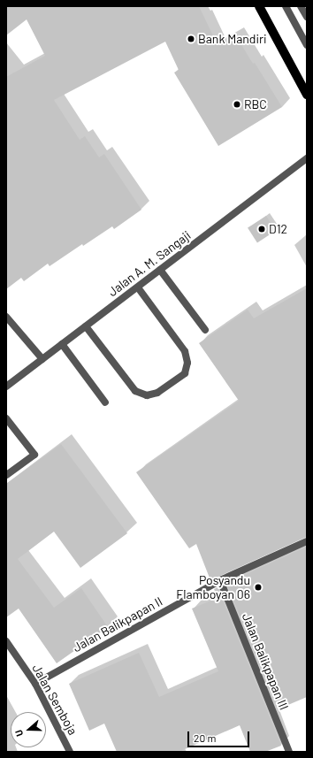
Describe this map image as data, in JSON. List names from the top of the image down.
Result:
{
  "streets": {
    "street": [
      "Jalan A. M. Sangaji",
      "Jalan Balikpapan II",
      "Jalan Balikpapan III",
      "Jalan Semboja"
    ]
  },
  "crossings": [
    ["Jalan Balikpapan II", "Jalan Balikpapan III"],
    ["Jalan Balikpapan II", "Jalan Semboja"]
  ],
  "places": [
    "Bank Mandiri",
    "RBC",
    "D12",
    "Posyandu Flamboyan 06"
  ],
  "scale_bar": "20 m",
  "north": "left"
}
